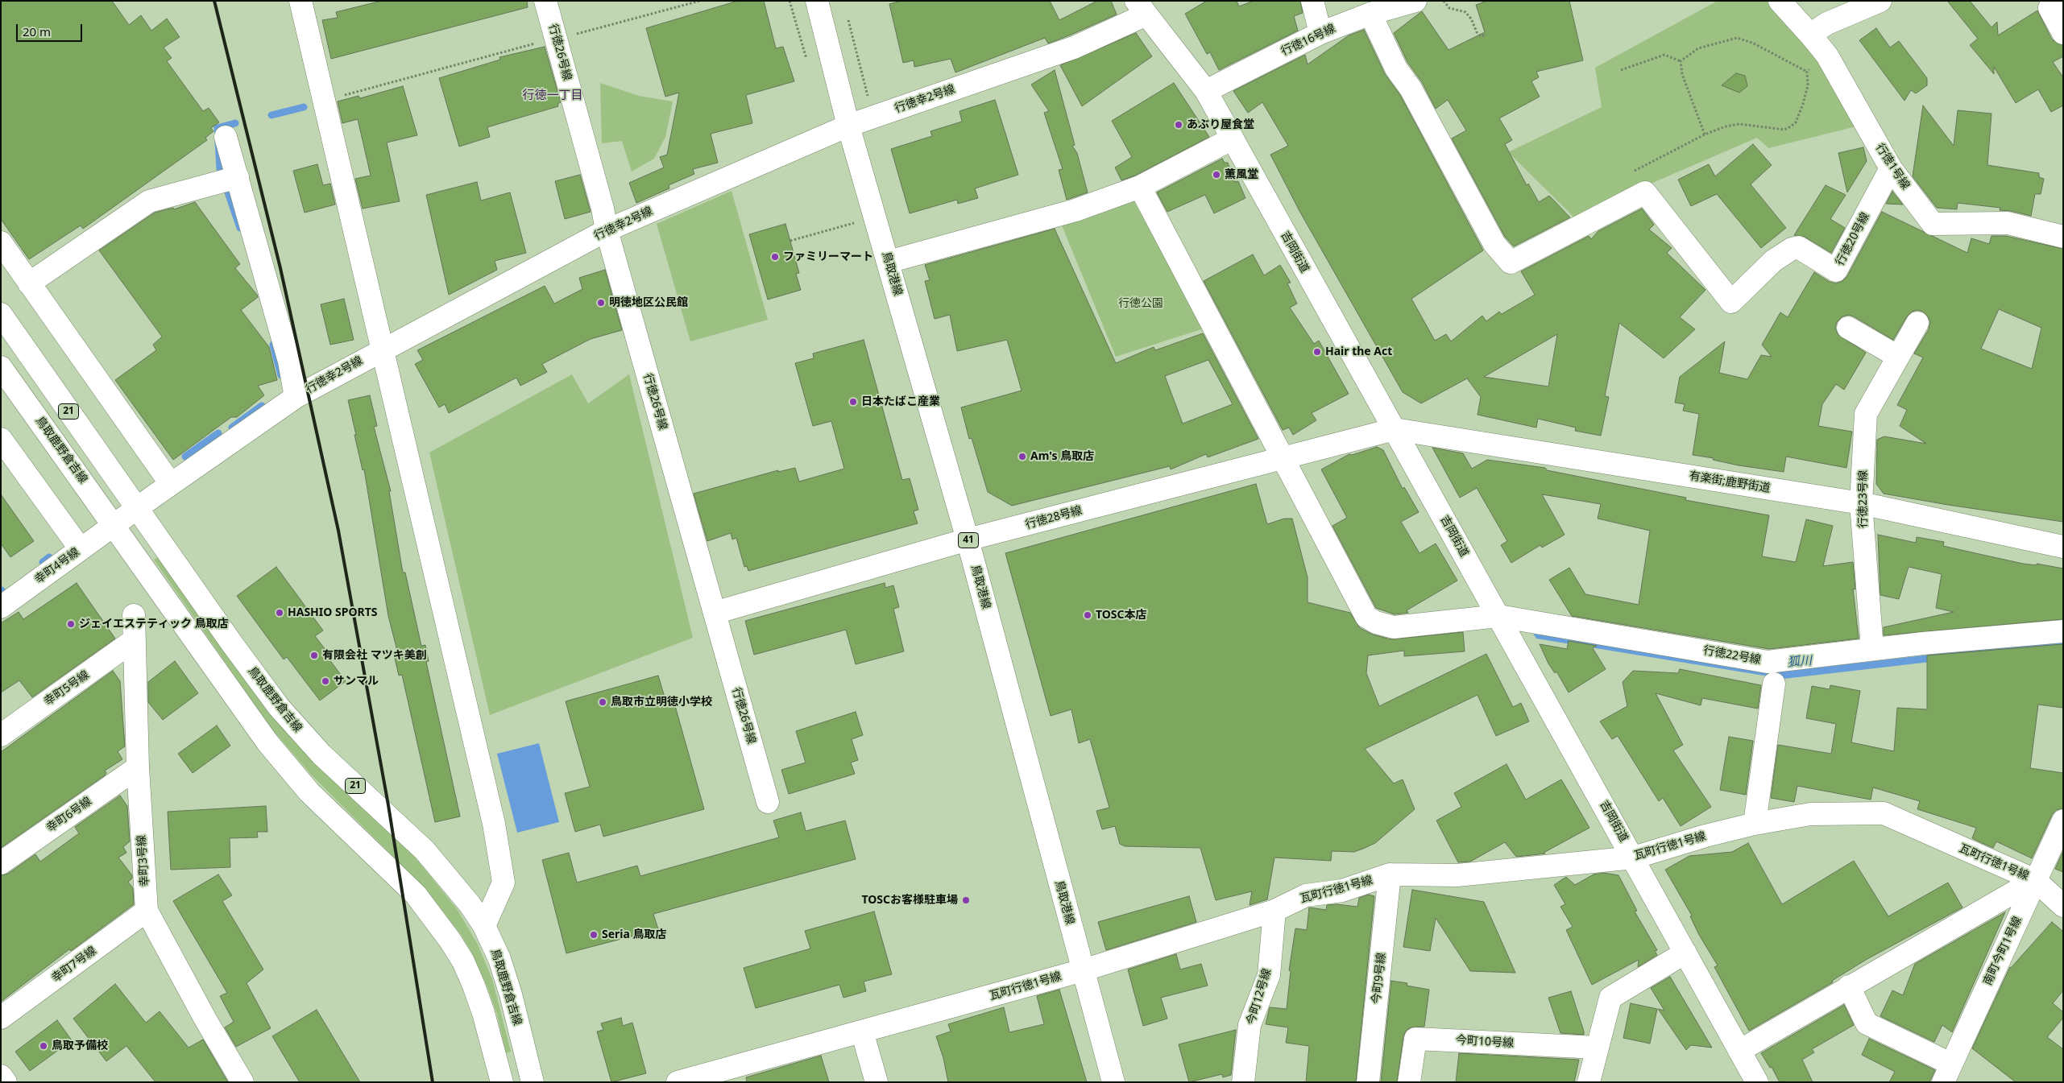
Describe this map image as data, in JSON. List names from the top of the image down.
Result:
{
  "streets": {
    "street": [
      "行徳16号線",
      "行徳26号線",
      "行徳幸2号線",
      "行徳1号線",
      "行徳20号線",
      "吉岡街道",
      "鳥取港線",
      "21",
      "鳥取鹿野倉吉線",
      "有楽街;鹿野街道",
      "行徳23号線",
      "行徳28号線",
      "41",
      "幸町4号線",
      "行徳22号線",
      "幸町5号線",
      "幸町6号線",
      "瓦町行徳1号線",
      "幸町3号線",
      "南町今町1号線",
      "幸町7号線",
      "今町9号線",
      "今町12号線",
      "今町10号線"
    ]
  },
  "crossings": [
    ["行徳16号線", "吉岡街道"],
    ["行徳26号線", "行徳幸2号線"],
    ["行徳26号線", "行徳28号線"],
    ["行徳幸2号線", "吉岡街道"],
    ["行徳幸2号線", "鳥取港線"],
    ["行徳幸2号線", "鳥取鹿野倉吉線"],
    ["行徳幸2号線", "幸町4号線"],
    ["行徳1号線", "行徳20号線"],
    ["吉岡街道", "有楽街;鹿野街道"],
    ["吉岡街道", "行徳28号線"],
    ["吉岡街道", "行徳22号線"],
    ["吉岡街道", "瓦町行徳1号線"],
    ["鳥取港線", "行徳28号線"],
    ["鳥取港線", "瓦町行徳1号線"],
    ["鳥取鹿野倉吉線", "幸町4号線"],
    ["有楽街;鹿野街道", "行徳23号線"],
    ["有楽街;鹿野街道", "行徳28号線"],
    ["行徳23号線", "行徳22号線"],
    ["行徳28号線", "行徳22号線"],
    ["幸町5号線", "幸町3号線"],
    ["幸町6号線", "幸町3号線"],
    ["瓦町行徳1号線", "南町今町1号線"],
    ["瓦町行徳1号線", "今町9号線"],
    ["瓦町行徳1号線", "今町12号線"],
    ["幸町3号線", "幸町7号線"]
  ],
  "districts": ["行徳一丁目"],
  "water": ["狐川"],
  "parks": ["行徳公園"],
  "places": [
    "あぶり屋食堂",
    "薫風堂",
    "ファミリーマート",
    "明徳地区公民館",
    "Hair the Act",
    "日本たばこ産業",
    "Am's 鳥取店",
    "HASHIO SPORTS",
    "TOSC本店",
    "ジェイエステティック 鳥取店",
    "有限会社 マツキ美創",
    "サンマル",
    "鳥取市立明徳小学校",
    "TOSCお客様駐車場",
    "Seria 鳥取店",
    "鳥取予備校"
  ],
  "scale_bar": "20 m"
}
